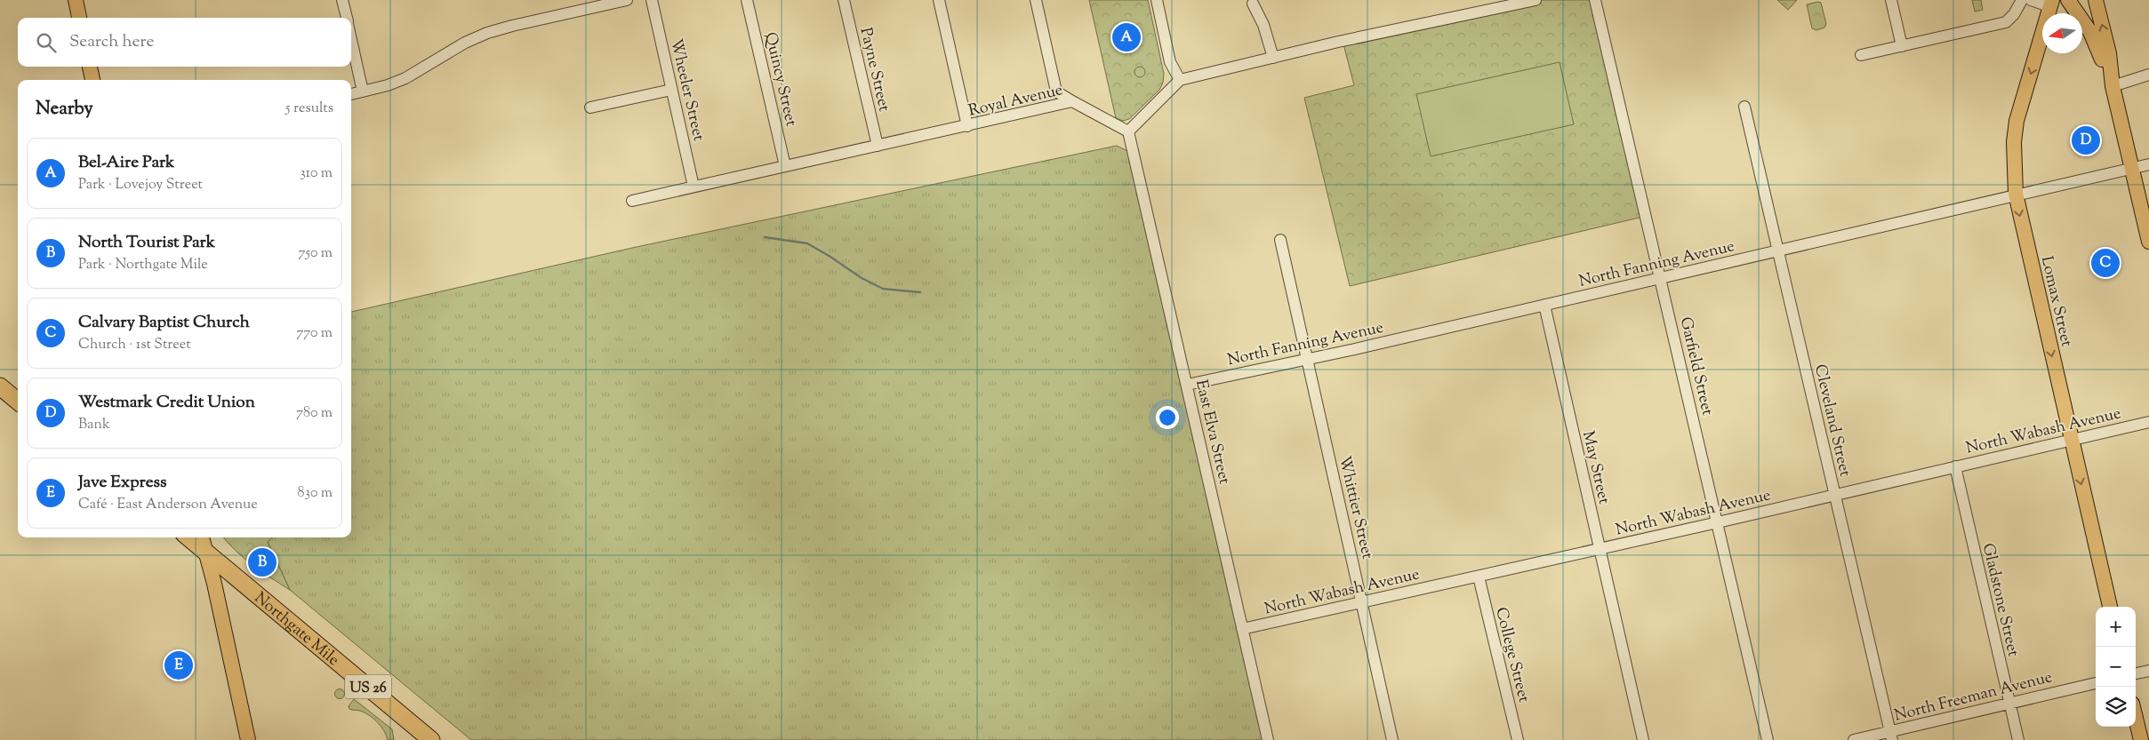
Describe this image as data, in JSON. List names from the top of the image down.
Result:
{
  "streets": {
    "highway": ["Northgate Mile", "US 26"],
    "main road": ["Lomax Street"],
    "street": [
      "Payne Street",
      "Quincy Street",
      "Wheeler Street",
      "Royal Avenue",
      "North Fanning Avenue",
      "Garfield Street",
      "Cleveland Street",
      "North Wabash Avenue",
      "East Elva Street",
      "May Street",
      "Whittier Street",
      "Gladstone Street",
      "College Street",
      "North Freeman Avenue"
    ]
  },
  "crossings": [
    ["Payne Street", "Royal Avenue"],
    ["Quincy Street", "Royal Avenue"],
    ["Wheeler Street", "Royal Avenue"],
    ["Royal Avenue", "East Elva Street"],
    ["North Fanning Avenue", "Lomax Street"],
    ["North Fanning Avenue", "Garfield Street"],
    ["North Fanning Avenue", "Cleveland Street"],
    ["North Fanning Avenue", "East Elva Street"],
    ["North Fanning Avenue", "May Street"],
    ["North Fanning Avenue", "Whittier Street"],
    ["Lomax Street", "North Wabash Avenue"],
    ["Garfield Street", "North Wabash Avenue"],
    ["Cleveland Street", "North Wabash Avenue"],
    ["Cleveland Street", "North Freeman Avenue"],
    ["North Wabash Avenue", "East Elva Street"],
    ["North Wabash Avenue", "May Street"],
    ["North Wabash Avenue", "Whittier Street"],
    ["North Wabash Avenue", "Gladstone Street"],
    ["North Wabash Avenue", "College Street"],
    ["Gladstone Street", "North Freeman Avenue"],
    ["Northgate Mile", "US 26"]
  ],
  "north": "left",
  "page": {
    "search": "Search here",
    "pins": [
      "A",
      "D",
      "C",
      "B",
      "E"
    ],
    "heading": ["Nearby", "5 results"],
    "list": [
      {
        "mark": "A",
        "name": "Bel-Aire Park",
        "note": "Park · Lovejoy Street",
        "value": "310 m"
      },
      {
        "mark": "B",
        "name": "North Tourist Park",
        "note": "Park · Northgate Mile",
        "value": "750 m"
      },
      {
        "mark": "C",
        "name": "Calvary Baptist Church",
        "note": "Church · 1st Street",
        "value": "770 m"
      },
      {
        "mark": "D",
        "name": "Westmark Credit Union",
        "note": "Bank",
        "value": "780 m"
      },
      {
        "mark": "E",
        "name": "Jave Express",
        "note": "Café · East Anderson Avenue",
        "value": "830 m"
      }
    ],
    "map_buttons": ["+", "−"]
  }
}
